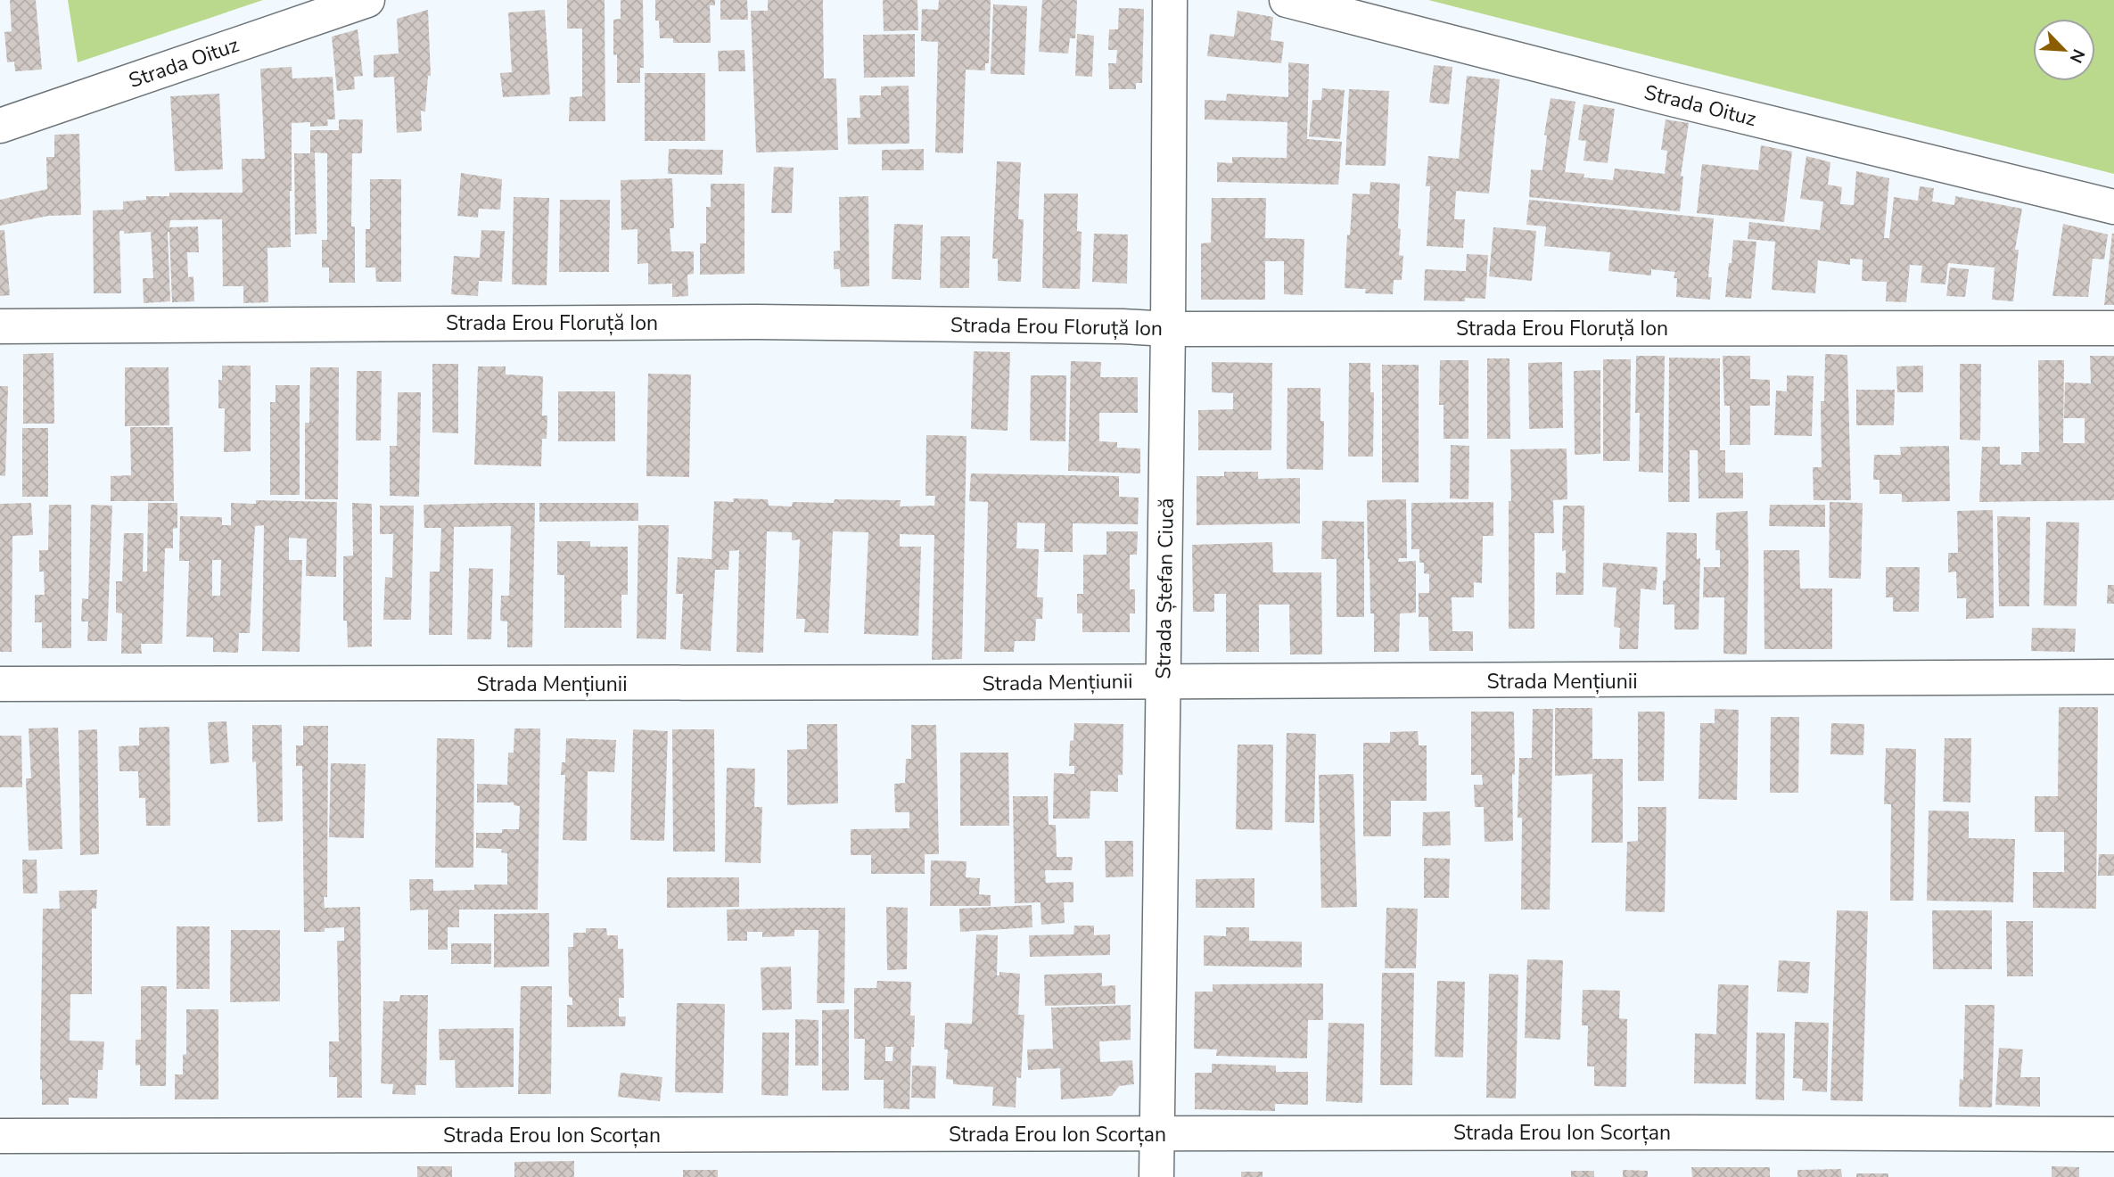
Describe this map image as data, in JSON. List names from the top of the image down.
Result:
{
  "streets": {
    "street": [
      "Strada Oituz",
      "Strada Erou Floruță Ion",
      "Strada Ștefan Ciucă",
      "Strada Mențiunii",
      "Strada Erou Ion Scorțan"
    ]
  },
  "crossings": [
    ["Strada Erou Floruță Ion", "Strada Ștefan Ciucă"],
    ["Strada Ștefan Ciucă", "Strada Mențiunii"],
    ["Strada Ștefan Ciucă", "Strada Erou Ion Scorțan"]
  ],
  "north": "bottom right"
}
